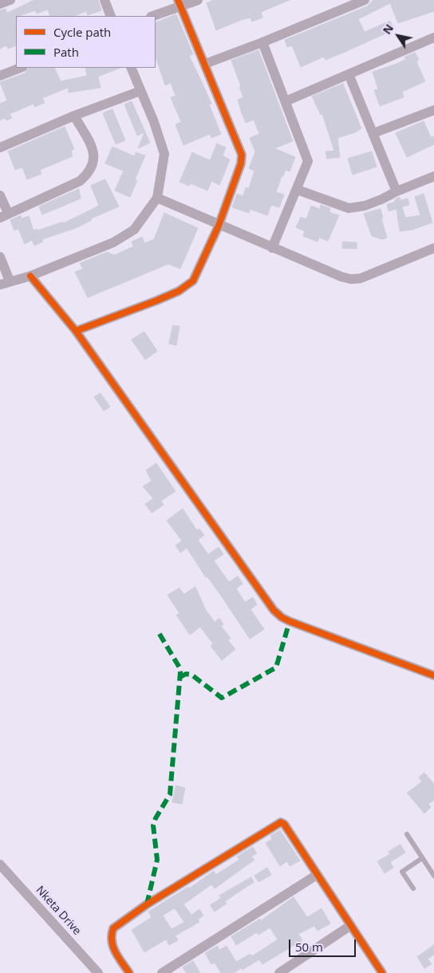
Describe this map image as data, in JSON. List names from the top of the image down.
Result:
{
  "streets": {
    "street": ["Nketa Drive"]
  },
  "legend": ["Cycle path", "Path"],
  "scale_bar": "50 m",
  "north": "top left"
}
